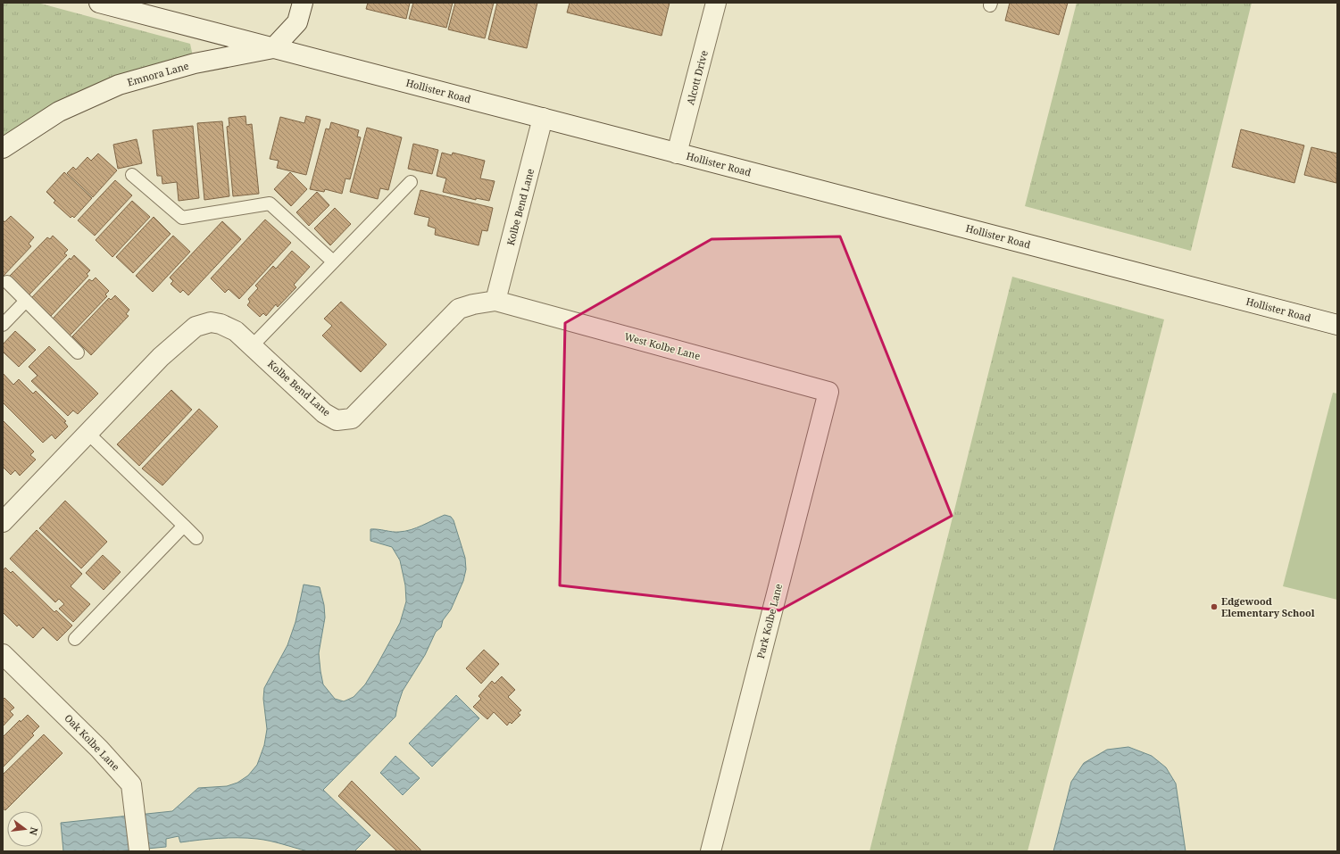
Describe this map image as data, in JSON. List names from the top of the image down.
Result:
{
  "streets": {
    "street": [
      "Emnora Lane",
      "Alcott Drive",
      "Hollister Road",
      "Kolbe Bend Lane",
      "West Kolbe Lane",
      "Park Kolbe Lane",
      "Oak Kolbe Lane"
    ]
  },
  "crossings": [
    ["Emnora Lane", "Hollister Road"],
    ["Alcott Drive", "Hollister Road"],
    ["Hollister Road", "Kolbe Bend Lane"],
    ["Kolbe Bend Lane", "West Kolbe Lane"],
    ["West Kolbe Lane", "Park Kolbe Lane"]
  ],
  "places": ["Edgewood Elementary School"],
  "north": "right"
}
